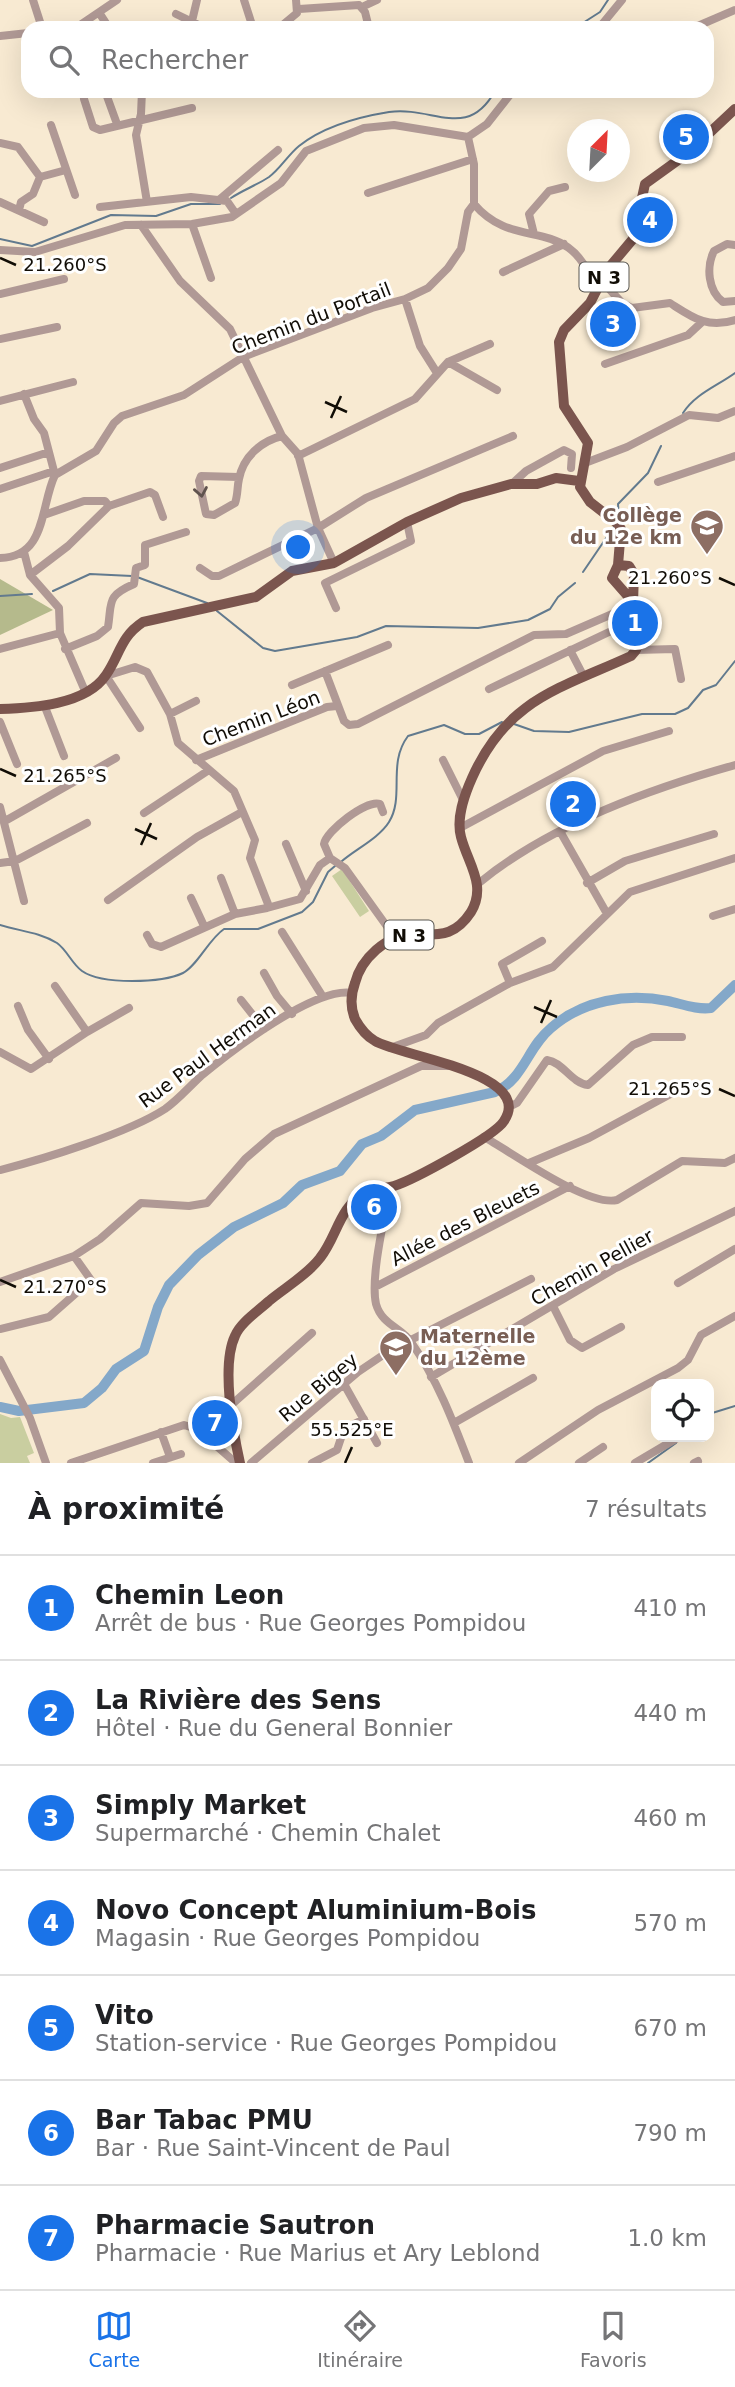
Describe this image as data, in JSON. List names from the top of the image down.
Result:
{
  "streets": {
    "main road": ["N 3"],
    "street": [
      "Chemin du Portail",
      "Chemin Léon",
      "Rue Paul Herman",
      "Allée des Bleuets",
      "Chemin Pellier",
      "Rue Bigey"
    ]
  },
  "crossings": [
    ["N 3", "Rue Paul Herman"]
  ],
  "places": {
    "school or university": ["Collège du 12e km", "Maternelle du 12ème"]
  },
  "north": "top right",
  "page": {
    "search": "Rechercher",
    "pins": [
      "5",
      "4",
      "3",
      "1",
      "2",
      "6",
      "7"
    ],
    "heading": ["À proximité", "7 résultats"],
    "list": [
      {
        "mark": "1",
        "name": "Chemin Leon",
        "note": "Arrêt de bus · Rue Georges Pompidou",
        "value": "410 m"
      },
      {
        "mark": "2",
        "name": "La Rivière des Sens",
        "note": "Hôtel · Rue du General Bonnier",
        "value": "440 m"
      },
      {
        "mark": "3",
        "name": "Simply Market",
        "note": "Supermarché · Chemin Chalet",
        "value": "460 m"
      },
      {
        "mark": "4",
        "name": "Novo Concept Aluminium-Bois",
        "note": "Magasin · Rue Georges Pompidou",
        "value": "570 m"
      },
      {
        "mark": "5",
        "name": "Vito",
        "note": "Station-service · Rue Georges Pompidou",
        "value": "670 m"
      },
      {
        "mark": "6",
        "name": "Bar Tabac PMU",
        "note": "Bar · Rue Saint-Vincent de Paul",
        "value": "790 m"
      },
      {
        "mark": "7",
        "name": "Pharmacie Sautron",
        "note": "Pharmacie · Rue Marius et Ary Leblond",
        "value": "1.0 km"
      }
    ],
    "nav": ["Carte", "Itinéraire", "Favoris"]
  },
  "coordinates": [
    "21.260°S",
    "21.265°S",
    "21.270°S",
    "55.525°E"
  ]
}
